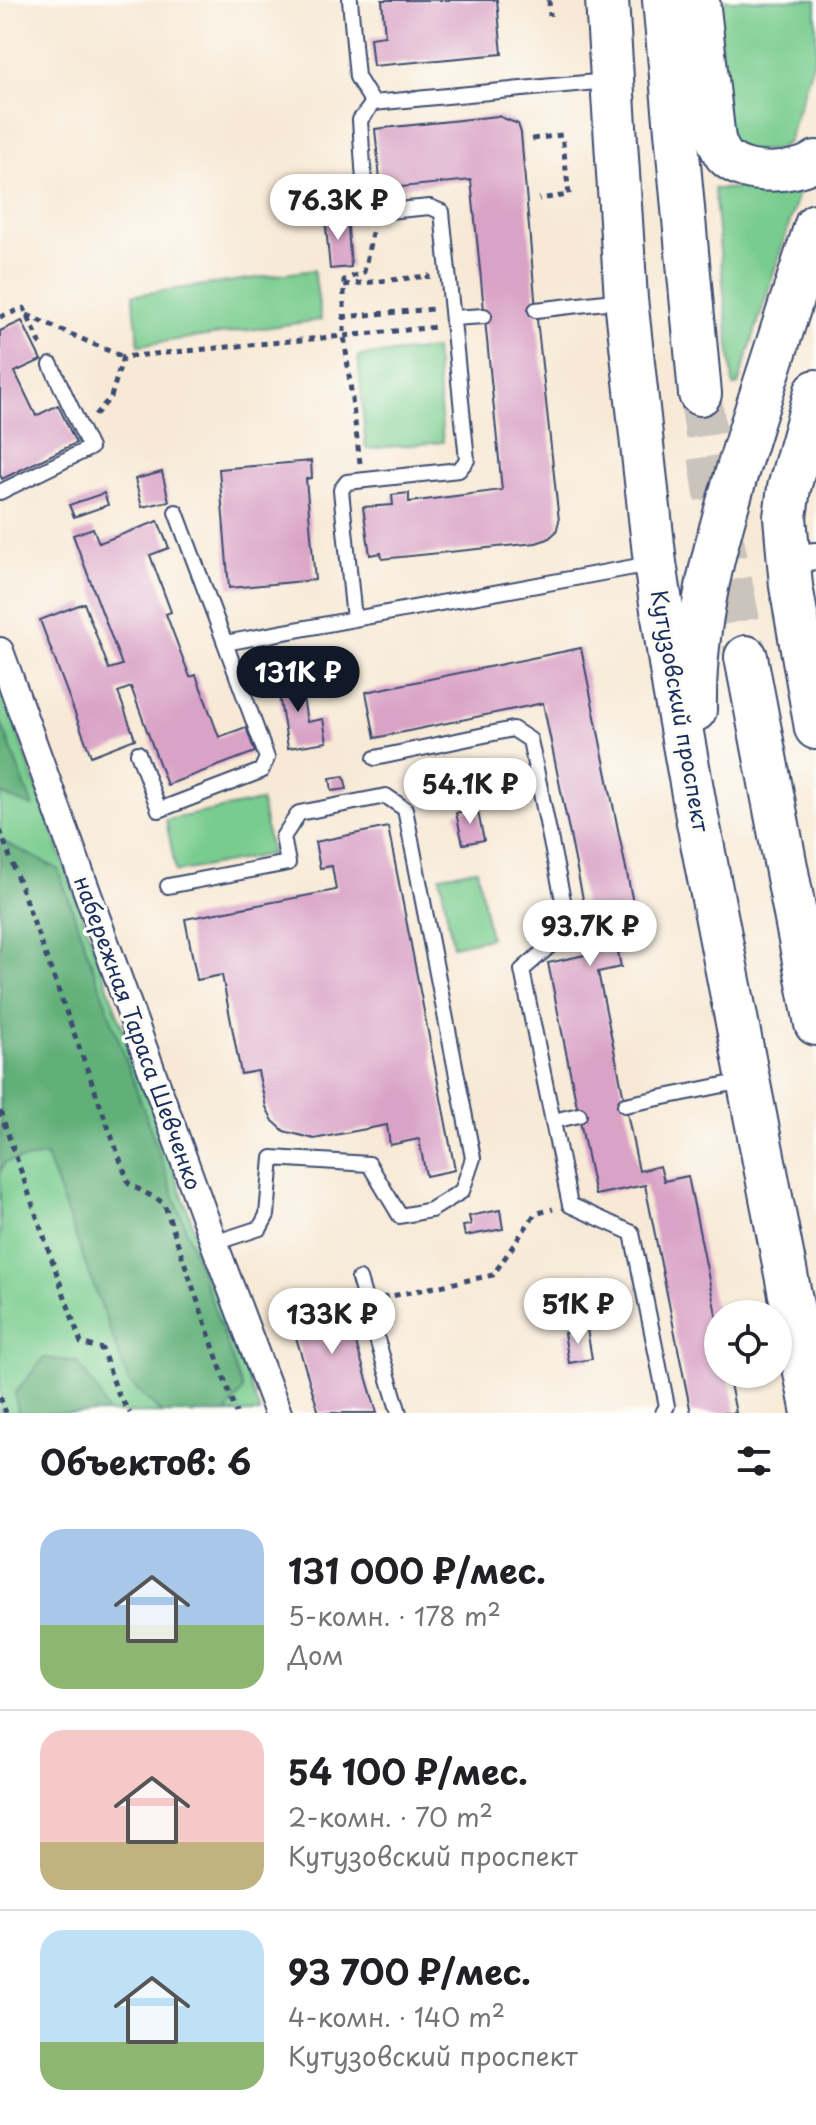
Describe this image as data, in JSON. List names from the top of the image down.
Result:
{
  "streets": {
    "main road": ["Кутузовский проспект"],
    "street": ["набережная Тараса Шевченко"]
  },
  "page": {
    "price": [
      "76.3K ₽",
      "131K ₽",
      "54.1K ₽",
      "93.7K ₽",
      "51K ₽",
      "133K ₽"
    ],
    "heading": "Объектов: 6",
    "list": [
      {
        "name": "131 000 ₽/мес.",
        "note": "5-комн. · 178 m² · Дом"
      },
      {
        "name": "54 100 ₽/мес.",
        "note": "2-комн. · 70 m² · Кутузовский проспект"
      },
      {
        "name": "93 700 ₽/мес.",
        "note": "4-комн. · 140 m² · Кутузовский проспект"
      }
    ]
  }
}
